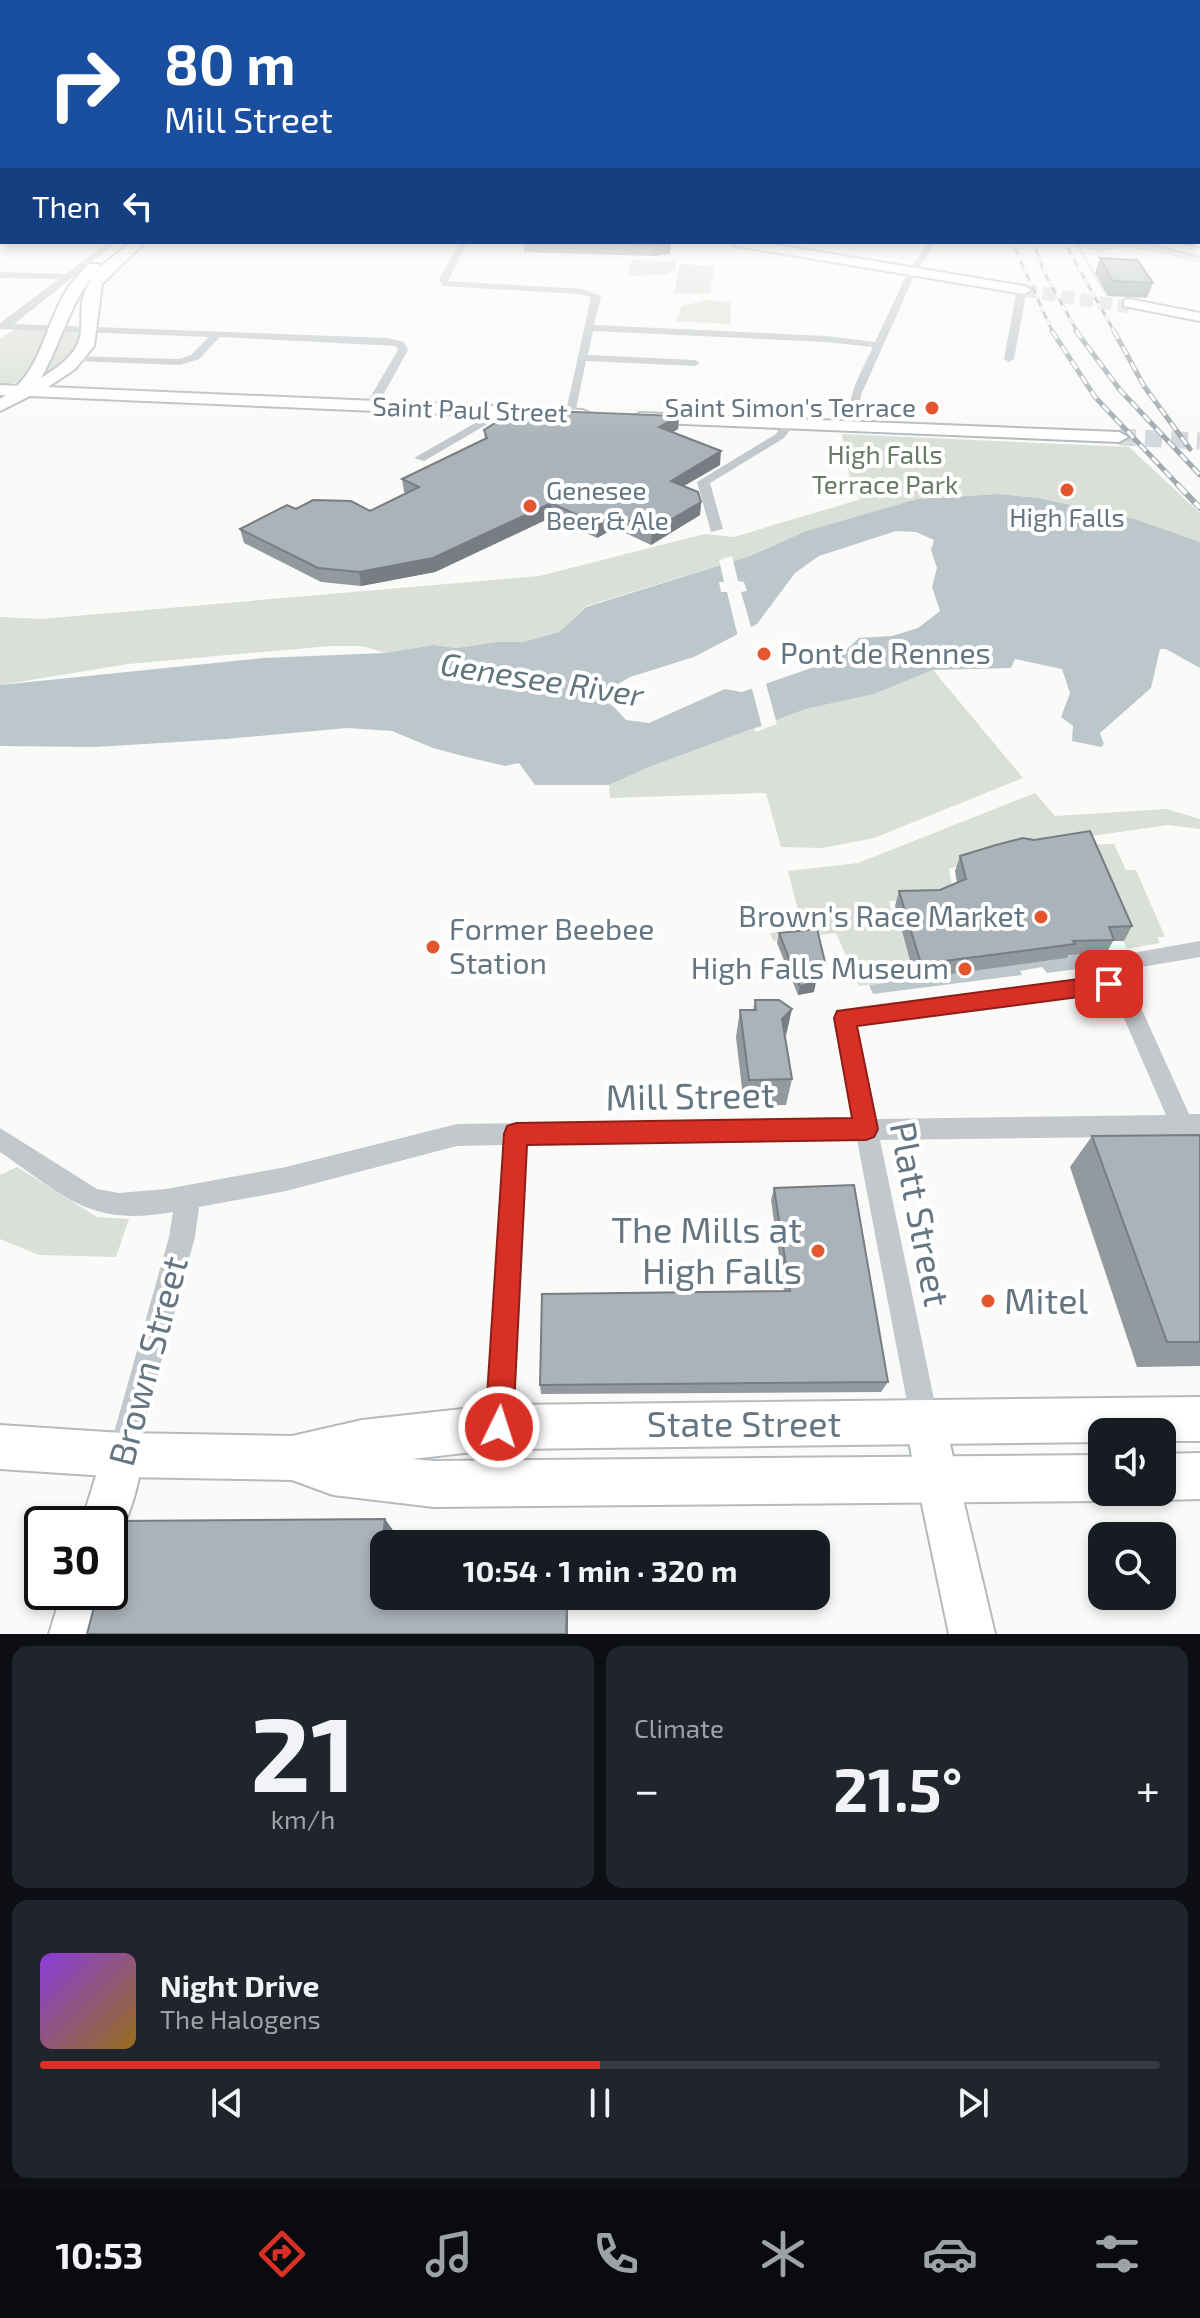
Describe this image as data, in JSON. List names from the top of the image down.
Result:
{
  "streets": {
    "main road": ["Saint Paul Street", "Brown Street", "State Street"],
    "street": ["Mill Street", "Platt Street"]
  },
  "crossings": [
    ["Mill Street", "Platt Street"],
    ["Mill Street", "Brown Street"],
    ["Platt Street", "State Street"],
    ["Brown Street", "State Street"]
  ],
  "water": ["Genesee River"],
  "parks": ["High Falls Terrace Park"],
  "places": [
    "Saint Simon's Terrace",
    "High Falls",
    "Genesee Beer & Ale",
    "Pont de Rennes",
    "Brown's Race Market",
    "Former Beebee Station",
    "High Falls Museum",
    "The Mills at High Falls",
    "Mitel"
  ],
  "page": {
    "turn": ["80 m", "Mill Street"],
    "then": "Then",
    "limit": "30",
    "trip": "10:54 · 1 min · 320 m",
    "tile": [
      ["21", "km/h"],
      "Climate"
    ],
    "heat": ["−", "21.5°", "+"],
    "song": ["Night Drive", "The Halogens"],
    "tabs": "10:53"
  }
}
